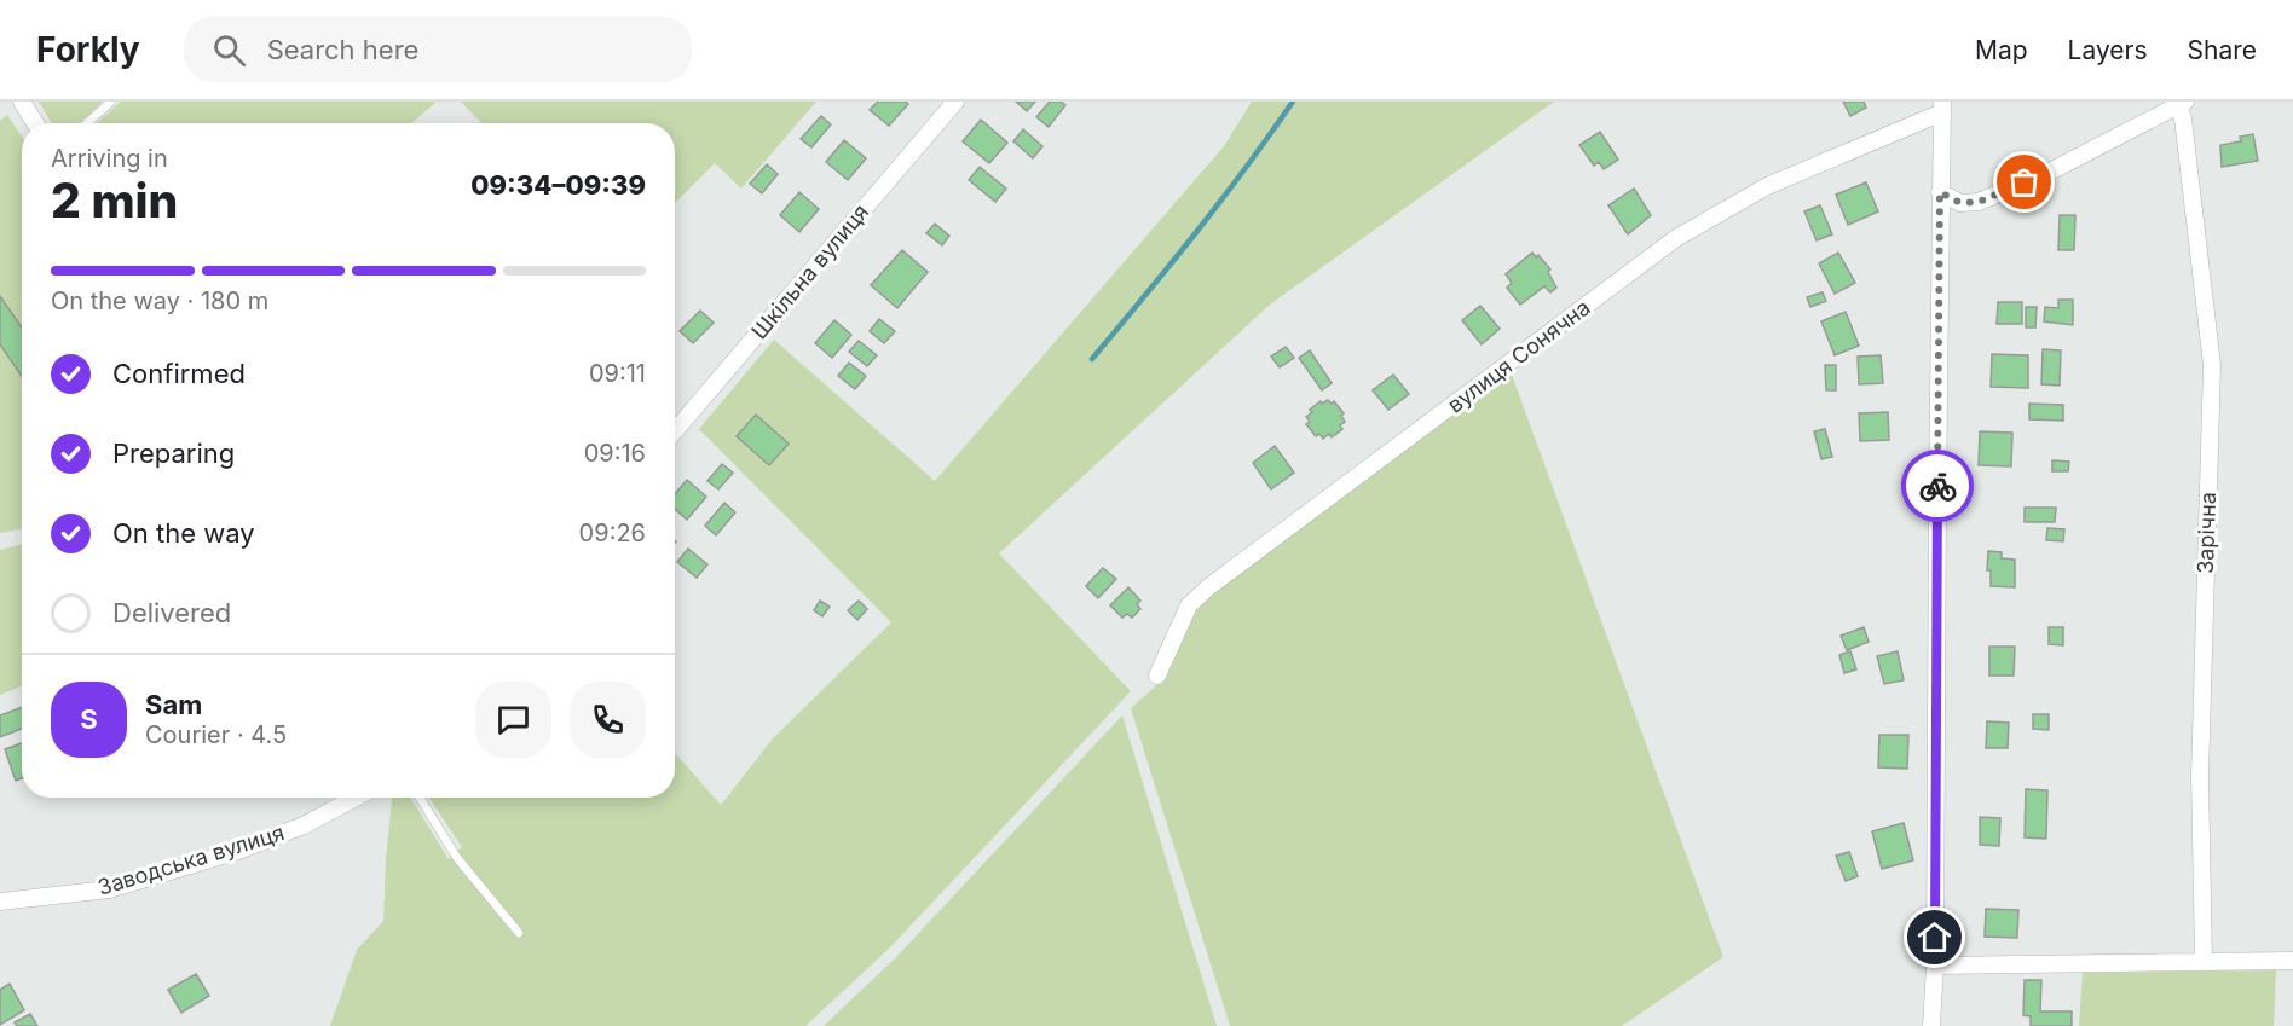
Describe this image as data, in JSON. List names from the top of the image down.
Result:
{
  "streets": {
    "street": [
      "Шкільна вулиця",
      "вулиця Сонячна",
      "Зарічна",
      "Заводська вулиця"
    ]
  },
  "page": {
    "header": "Forkly",
    "search": "Search here",
    "nav": ["Map", "Layers", "Share"],
    "heading": ["2 min", "Arriving in", "09:34–09:39"],
    "panel": ["Sam", "Courier · 4.5"],
    "bar": "On the way · 180 m",
    "list": [
      ["Confirmed", "09:11"],
      ["Preparing", "09:16"],
      ["On the way", "09:26"],
      "Delivered"
    ],
    "round": "S"
  }
}
